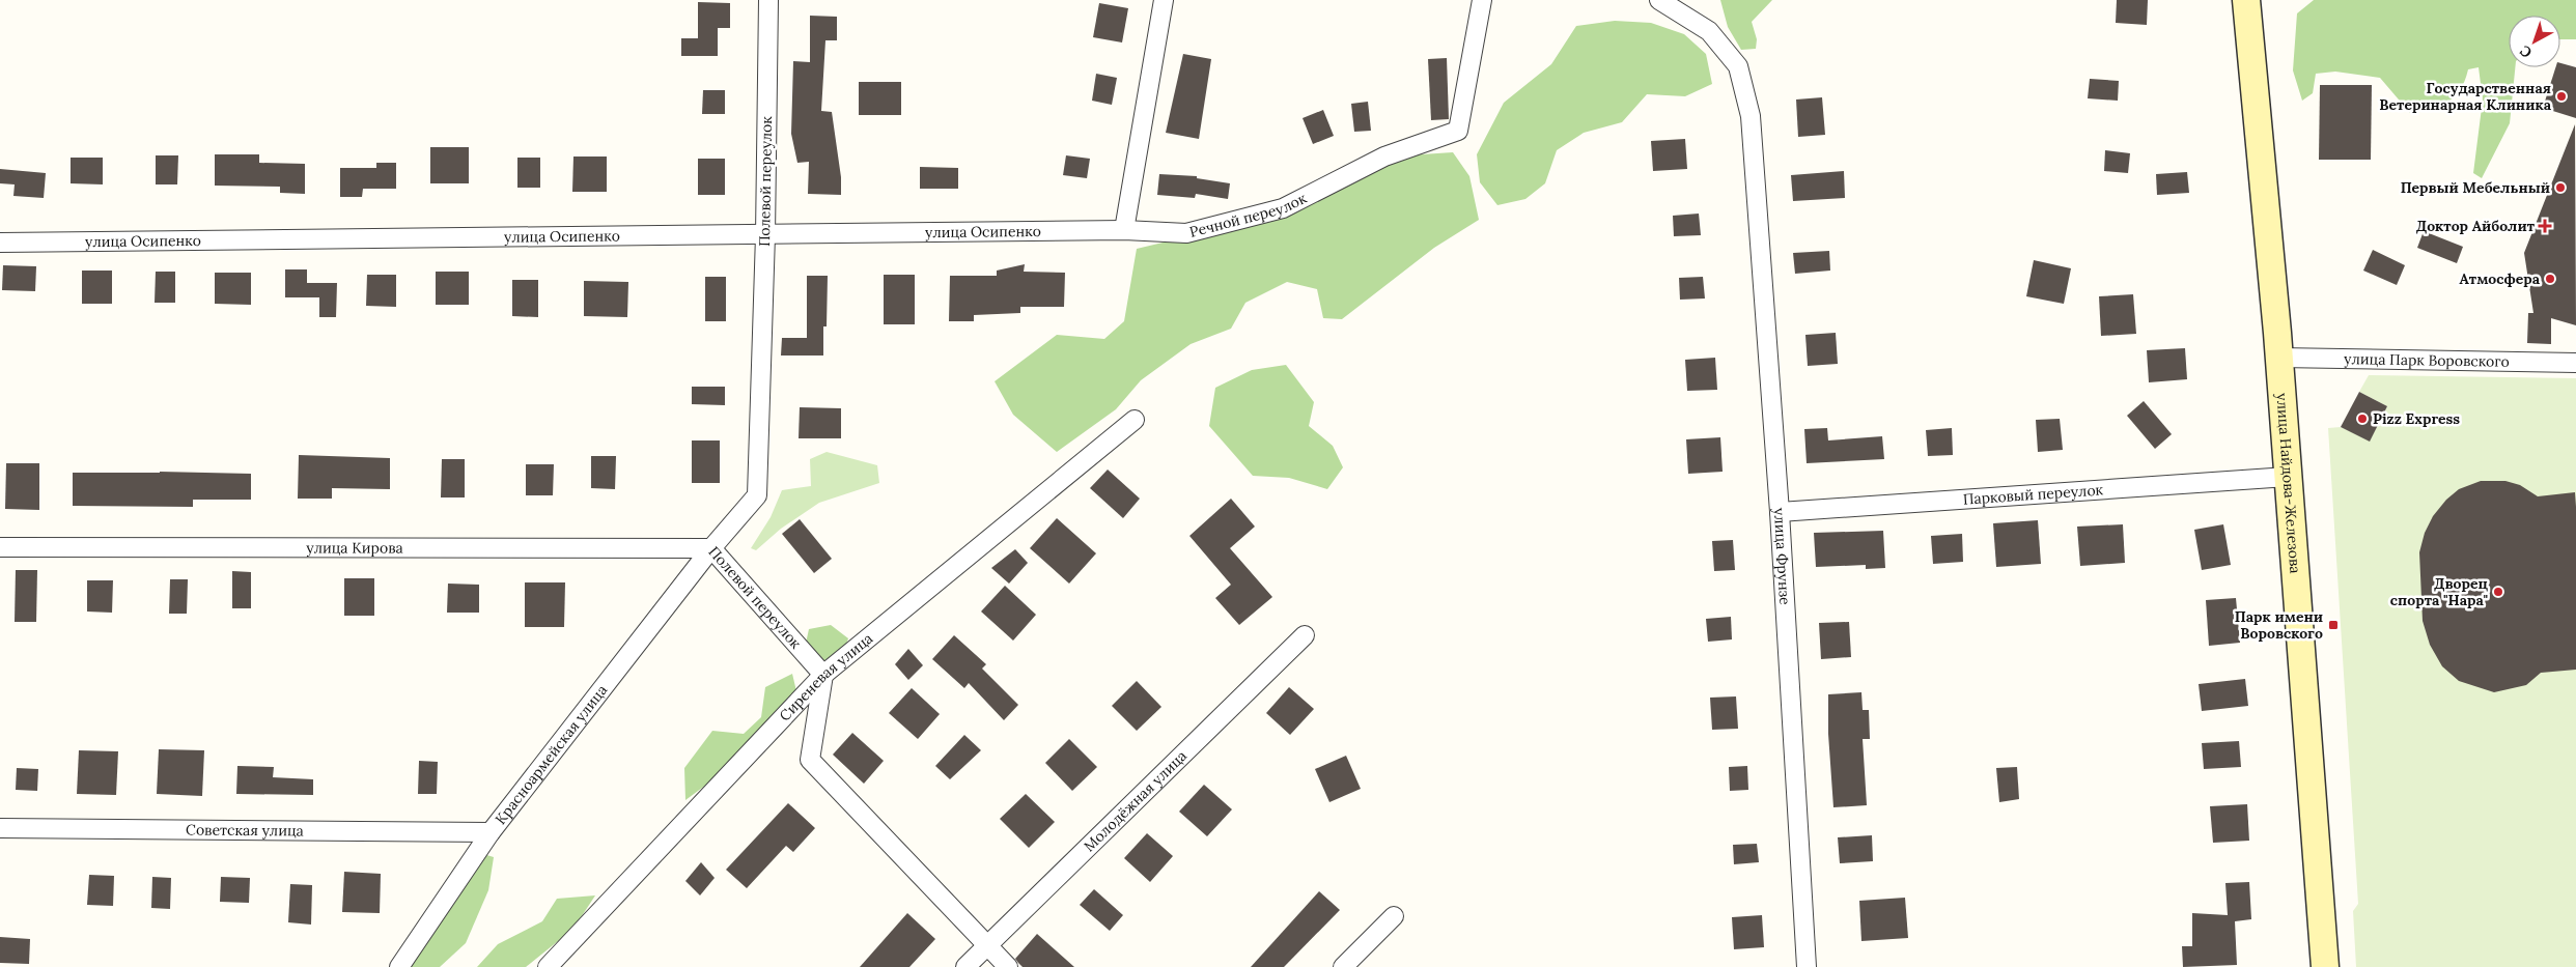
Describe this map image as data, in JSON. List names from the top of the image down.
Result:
{
  "streets": {
    "main road": ["улица Найдова-Железова"],
    "street": [
      "Полевой переулок",
      "Речной переулок",
      "улица Осипенко",
      "улица Парк Воровского",
      "Парковый переулок",
      "улица Кирова",
      "улица Фрунзе",
      "Сиреневая улица",
      "Красноармейская улица",
      "Молодёжная улица",
      "Советская улица"
    ]
  },
  "crossings": [
    ["Полевой переулок", "улица Осипенко"],
    ["Полевой переулок", "улица Кирова"],
    ["Полевой переулок", "Сиреневая улица"],
    ["Полевой переулок", "Красноармейская улица"],
    ["Речной переулок", "улица Осипенко"],
    ["улица Парк Воровского", "улица Найдова-Железова"],
    ["улица Найдова-Железова", "Парковый переулок"],
    ["Парковый переулок", "улица Фрунзе"],
    ["улица Кирова", "Красноармейская улица"],
    ["Красноармейская улица", "Советская улица"]
  ],
  "places": {
    "other": [
      "Государственная Ветеринарная Клиника",
      "Первый Мебельный",
      "Атмосфера",
      "Pizz Express",
      "Дворец спорта \"Нара\""
    ],
    "health": ["Доктор Айболит"],
    "transit": ["Парк имени Воровского"]
  },
  "north": "bottom left"
}
